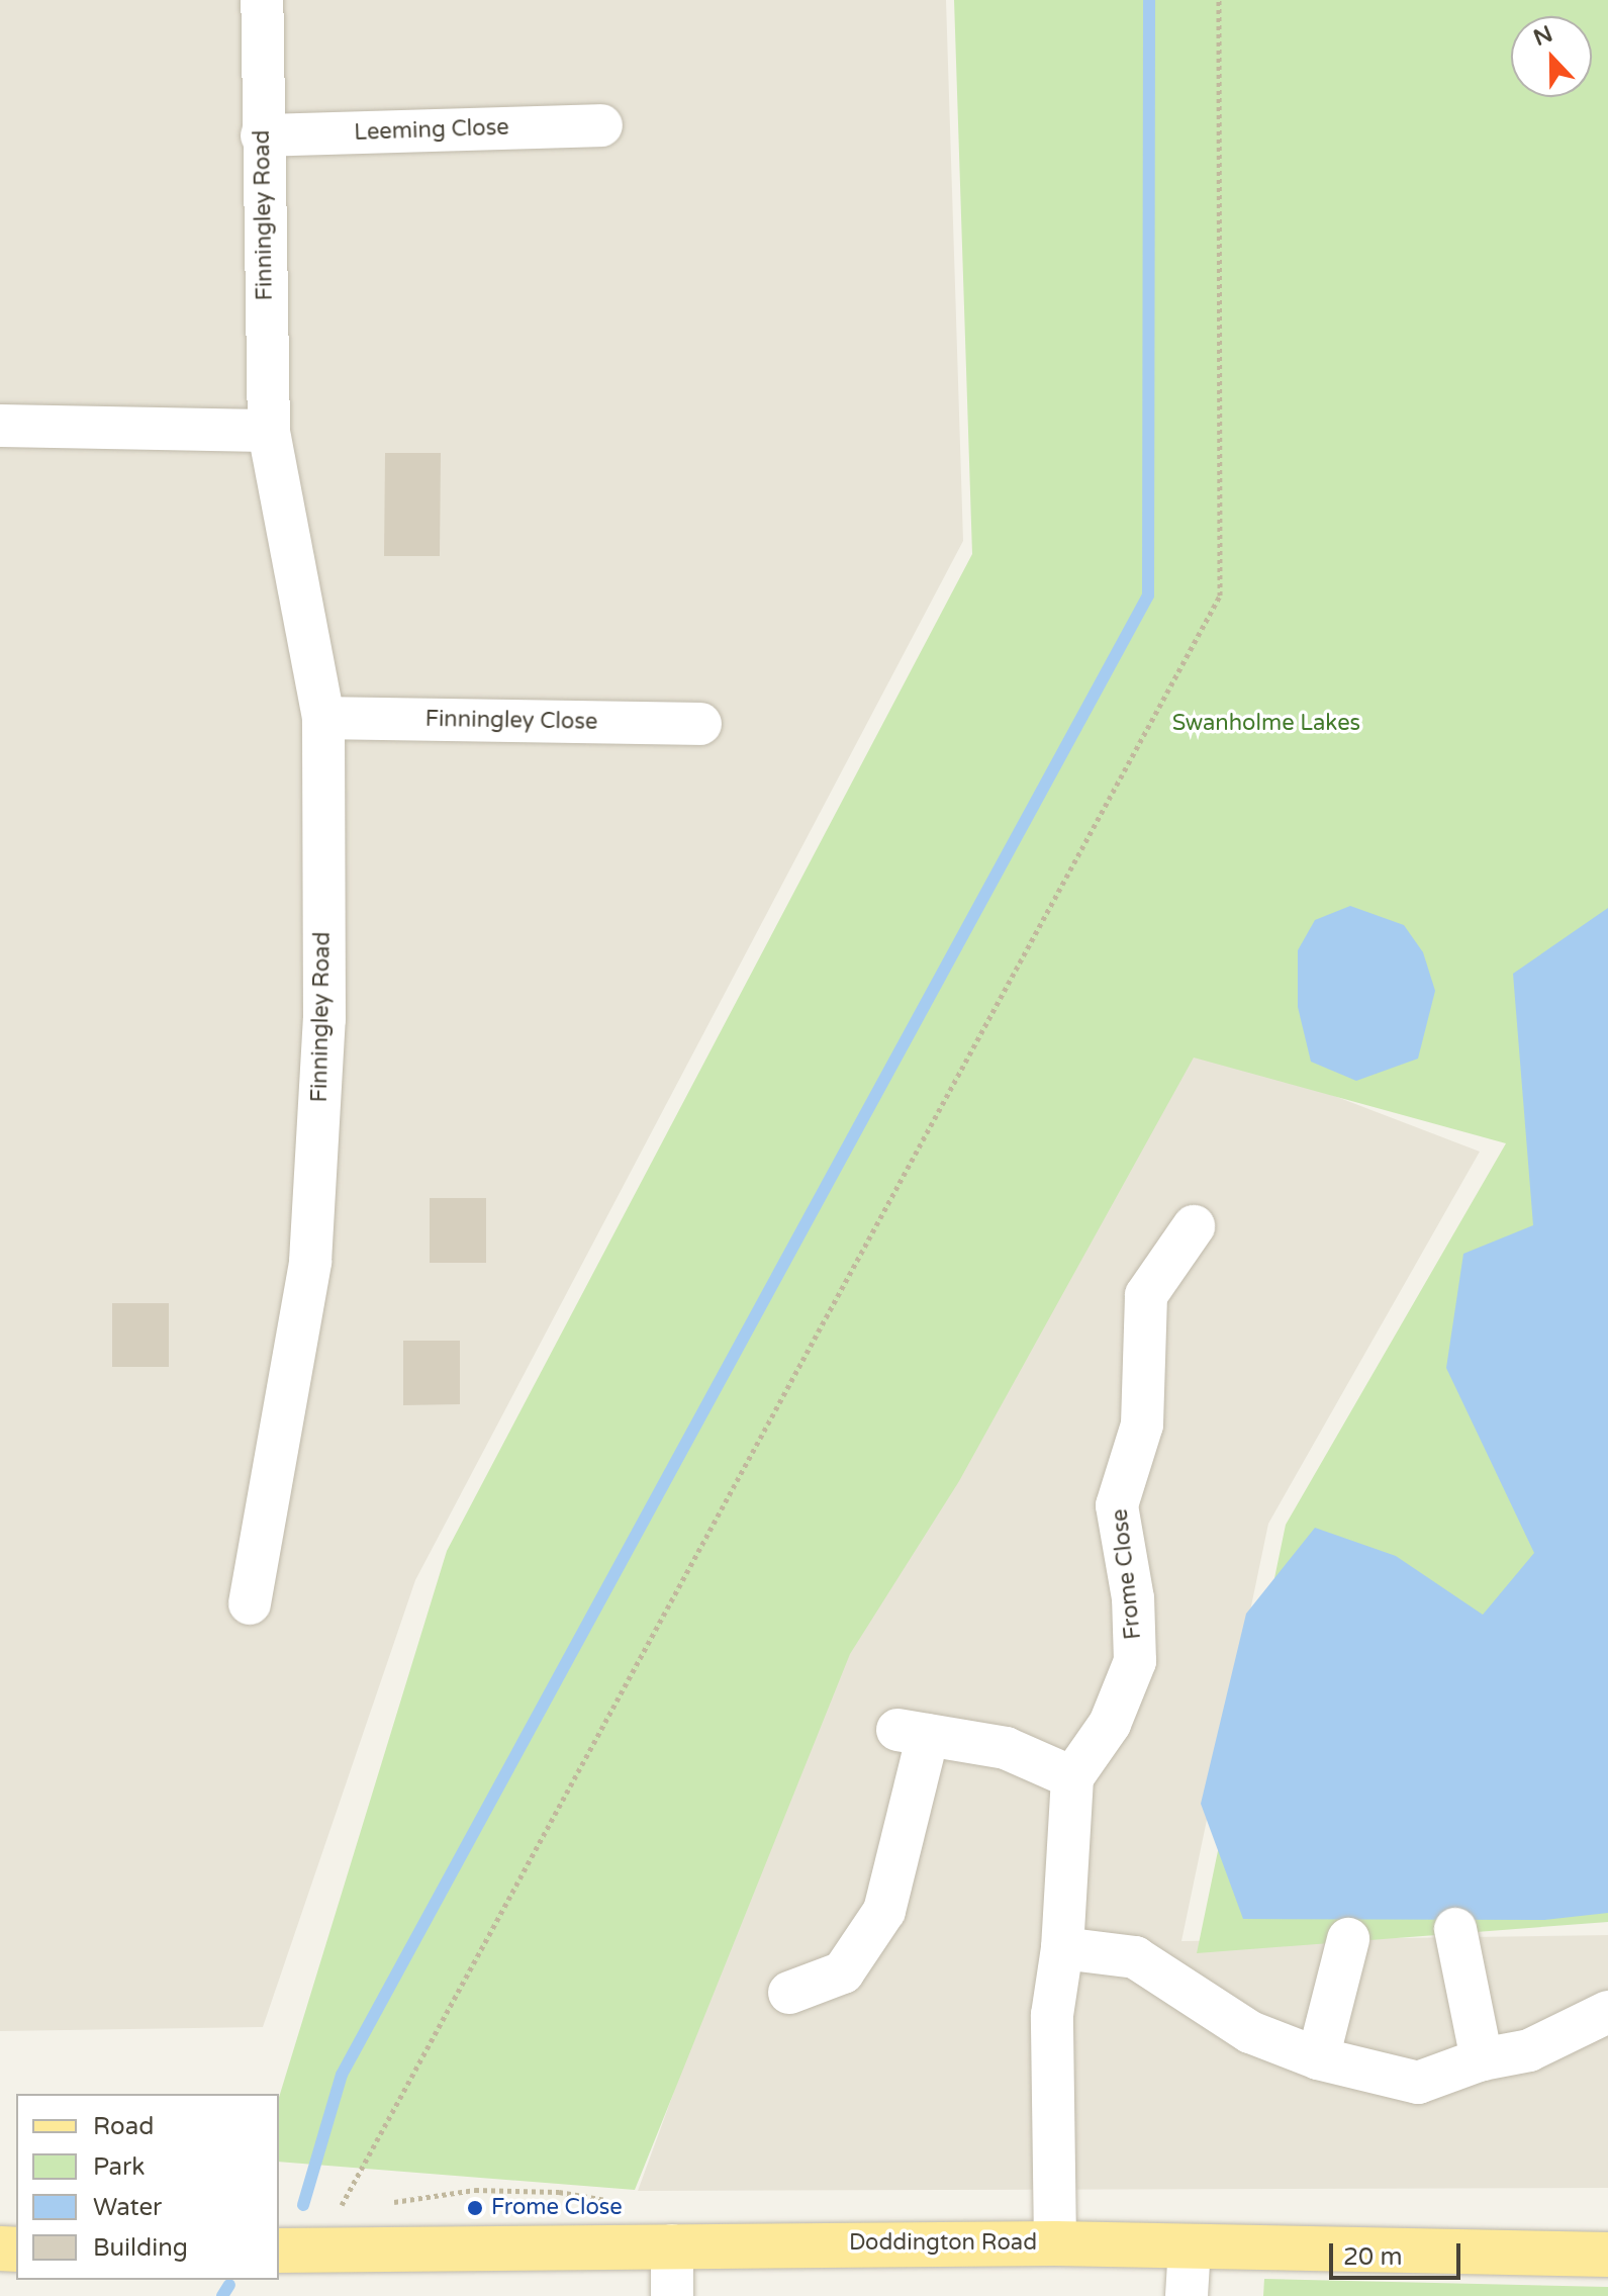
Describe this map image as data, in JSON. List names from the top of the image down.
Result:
{
  "streets": {
    "main road": ["Doddington Road"],
    "street": [
      "Leeming Close",
      "Finningley Road",
      "Finningley Close",
      "Frome Close"
    ]
  },
  "crossings": [
    ["Leeming Close", "Finningley Road"],
    ["Finningley Road", "Finningley Close"]
  ],
  "parks": ["Swanholme Lakes"],
  "places": ["Frome Close"],
  "legend": [
    "Road",
    "Park",
    "Water",
    "Building"
  ],
  "scale_bar": "20 m",
  "north": "top"
}
